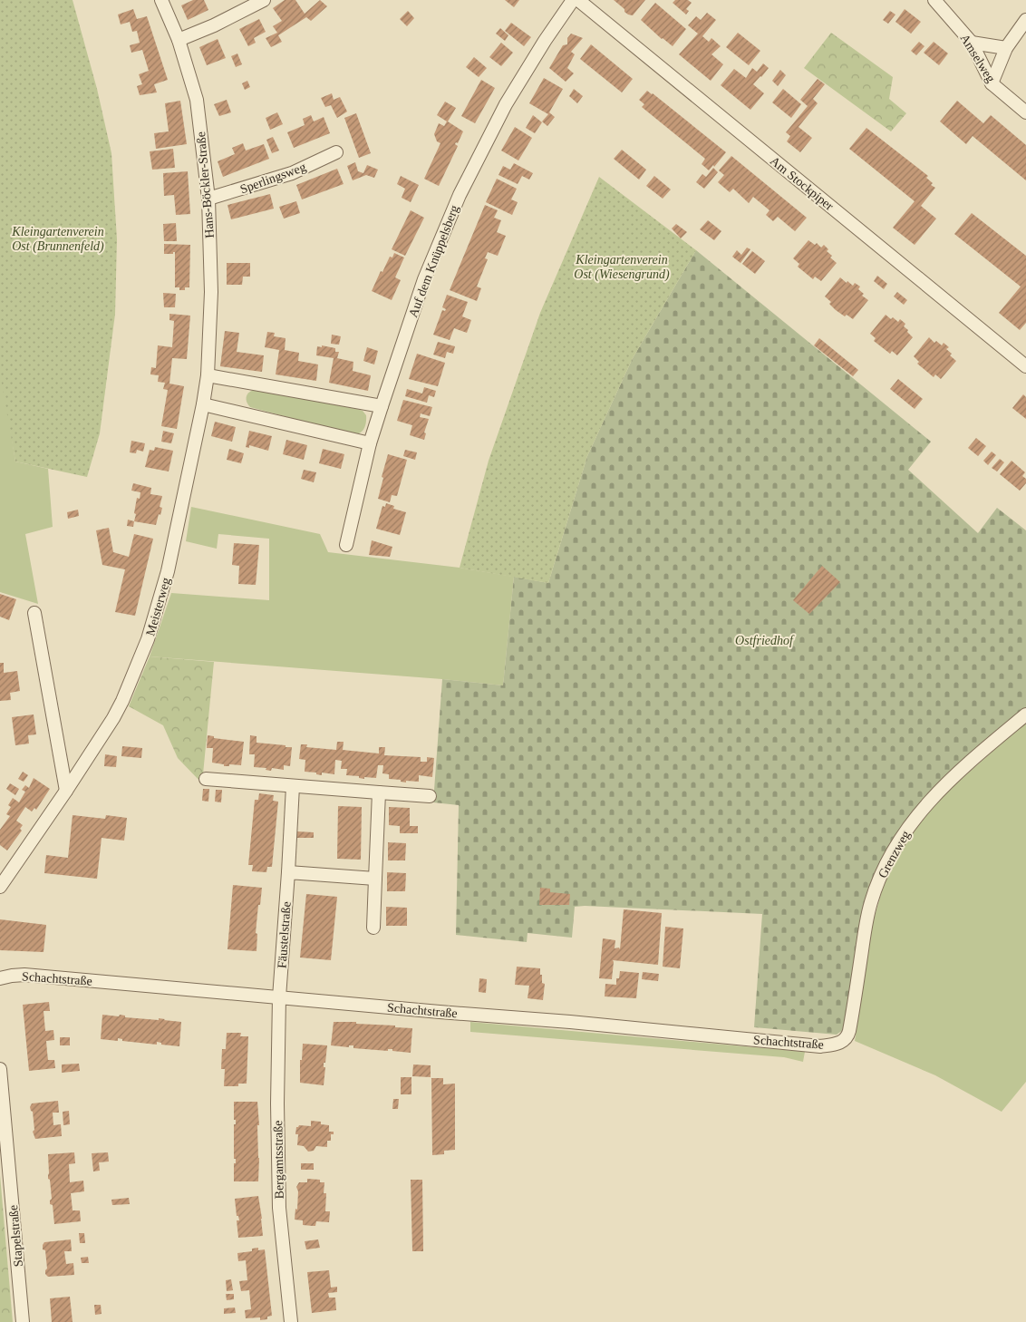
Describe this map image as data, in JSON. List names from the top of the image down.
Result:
{
  "streets": {
    "street": [
      "Amselweg",
      "Sperlingsweg",
      "Am Stockpiper",
      "Hans-Böckler-Straße",
      "Auf dem Knüppelsberg",
      "Meisterweg",
      "Grenzweg",
      "Fäustelstraße",
      "Schachtstraße",
      "Bergamtsstraße",
      "Stapelstraße"
    ]
  },
  "crossings": [
    ["Sperlingsweg", "Hans-Böckler-Straße"],
    ["Hans-Böckler-Straße", "Meisterweg"],
    ["Grenzweg", "Schachtstraße"],
    ["Fäustelstraße", "Schachtstraße"],
    ["Fäustelstraße", "Bergamtsstraße"],
    ["Schachtstraße", "Bergamtsstraße"]
  ],
  "parks": ["Kleingartenverein Ost (Brunnenfeld)", "Kleingartenverein Ost (Wiesengrund)", "Ostfriedhof"]
}
